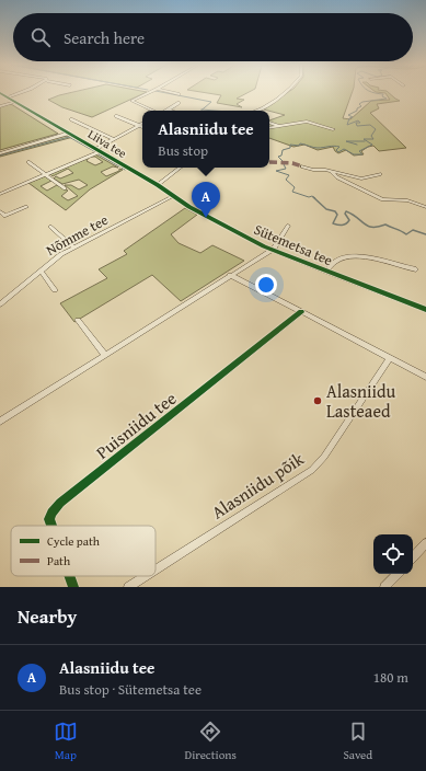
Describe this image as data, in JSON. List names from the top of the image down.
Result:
{
  "streets": {
    "street": [
      "Liiva tee",
      "Nõmme tee",
      "Sütemetsa tee",
      "Puisniidu tee",
      "Alasniidu põik"
    ]
  },
  "crossings": [
    ["Liiva tee", "Sütemetsa tee"],
    ["Nõmme tee", "Sütemetsa tee"]
  ],
  "places": ["Alasniidu Lasteaed"],
  "legend": ["Cycle path", "Path"],
  "page": {
    "search": "Search here",
    "popup": ["Alasniidu tee", "Bus stop"],
    "pins": "A",
    "heading": "Nearby",
    "list": [
      {
        "mark": "A",
        "name": "Alasniidu tee",
        "note": "Bus stop · Sütemetsa tee",
        "value": "180 m"
      }
    ],
    "nav": ["Map", "Directions", "Saved"]
  }
}
